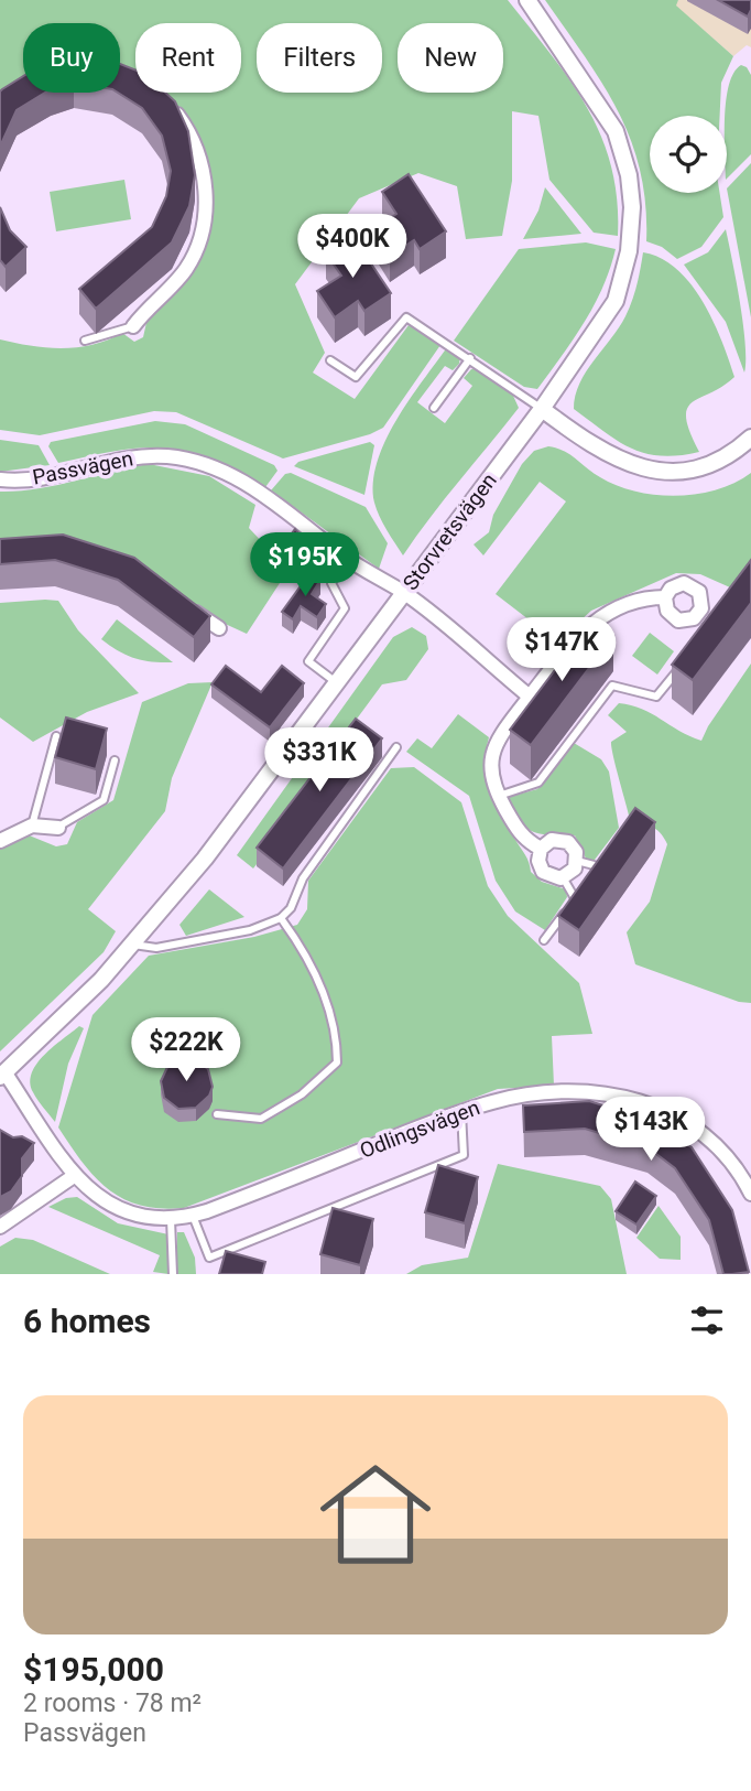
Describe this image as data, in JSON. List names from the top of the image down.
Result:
{
  "streets": {
    "street": ["Passvägen", "Storvretsvägen", "Odlingsvägen"]
  },
  "crossings": [
    ["Passvägen", "Storvretsvägen"],
    ["Storvretsvägen", "Odlingsvägen"]
  ],
  "page": {
    "chip": [
      "Buy",
      "Rent",
      "Filters",
      "New"
    ],
    "price": [
      "$400K",
      "$195K",
      "$147K",
      "$331K",
      "$222K",
      "$143K"
    ],
    "heading": "6 homes",
    "list": [
      {
        "name": "$195,000",
        "note": "2 rooms · 78 m² · Passvägen"
      }
    ]
  }
}
